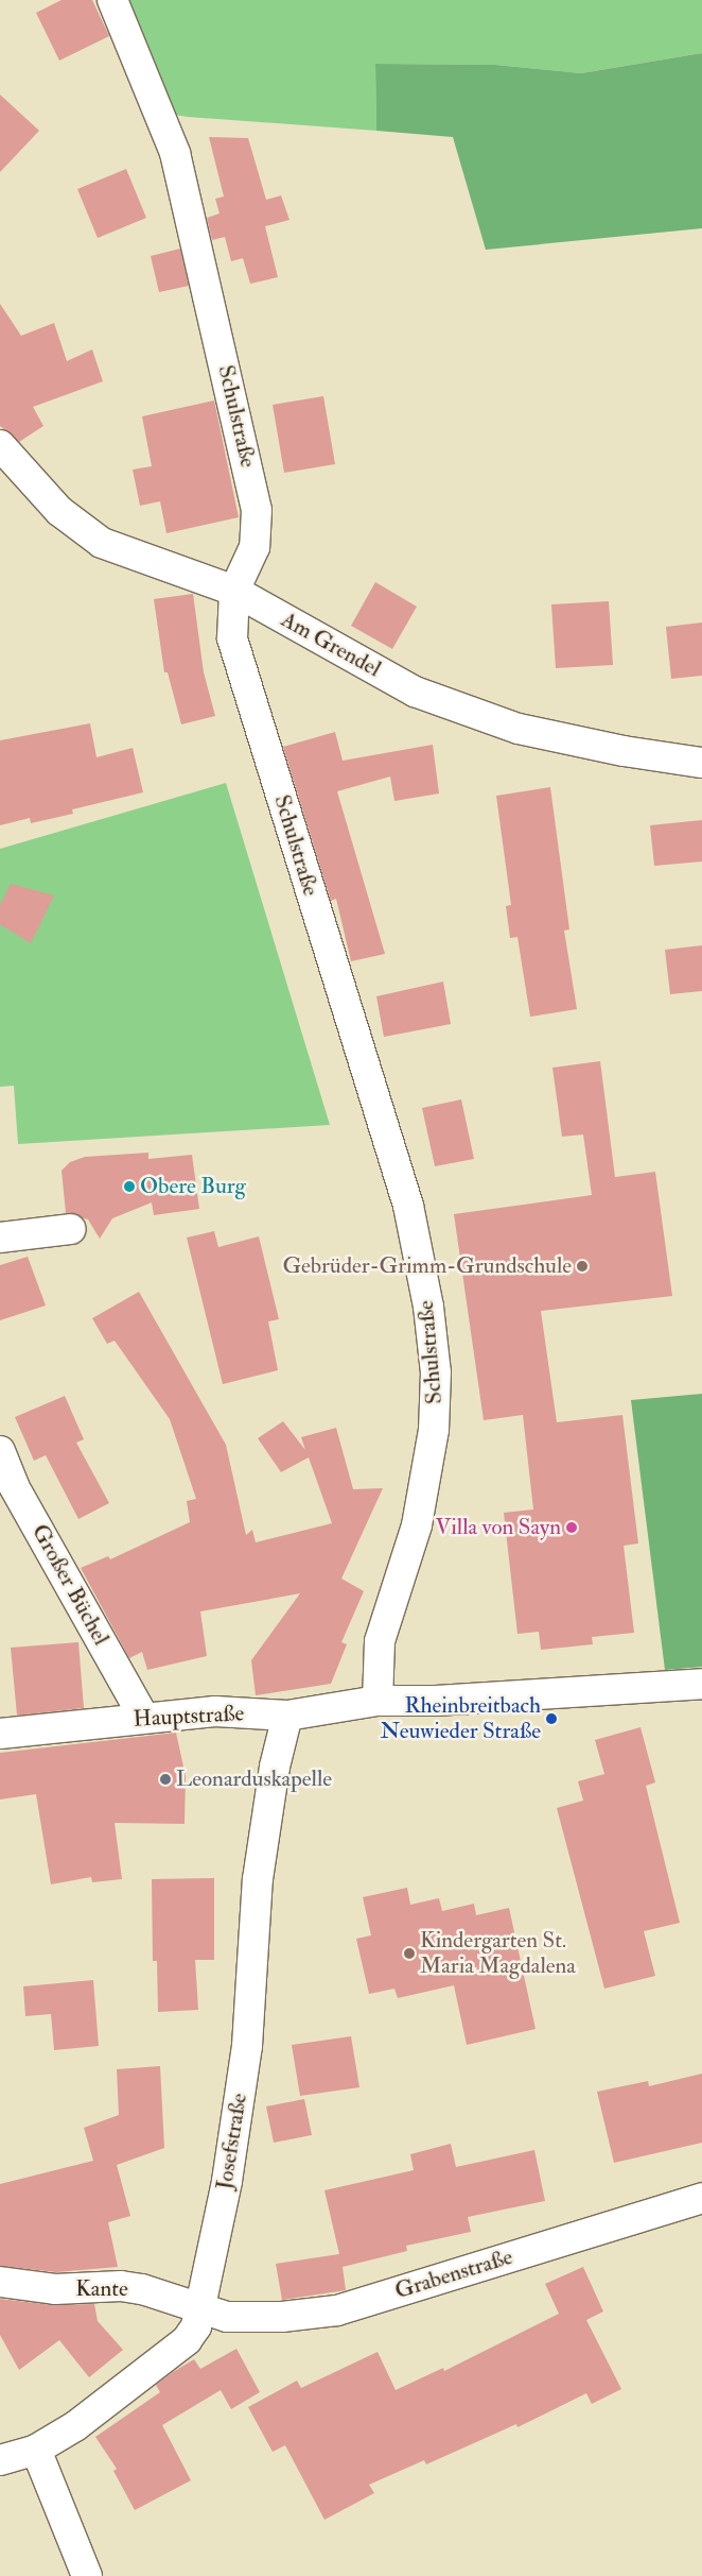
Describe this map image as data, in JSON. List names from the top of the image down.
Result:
{
  "streets": {
    "street": [
      "Schulstraße",
      "Am Grendel",
      "Großer Büchel",
      "Hauptstraße",
      "Josefstraße",
      "Grabenstraße",
      "Kante"
    ]
  },
  "crossings": [
    ["Schulstraße", "Am Grendel"],
    ["Schulstraße", "Hauptstraße"],
    ["Großer Büchel", "Hauptstraße"],
    ["Hauptstraße", "Josefstraße"],
    ["Josefstraße", "Grabenstraße"],
    ["Josefstraße", "Kante"],
    ["Grabenstraße", "Kante"]
  ],
  "places": [
    "Obere Burg",
    "Gebrüder-Grimm-Grundschule",
    "Villa von Sayn",
    "Rheinbreitbach Neuwieder Straße",
    "Leonarduskapelle",
    "Kindergarten St. Maria Magdalena"
  ]
}
